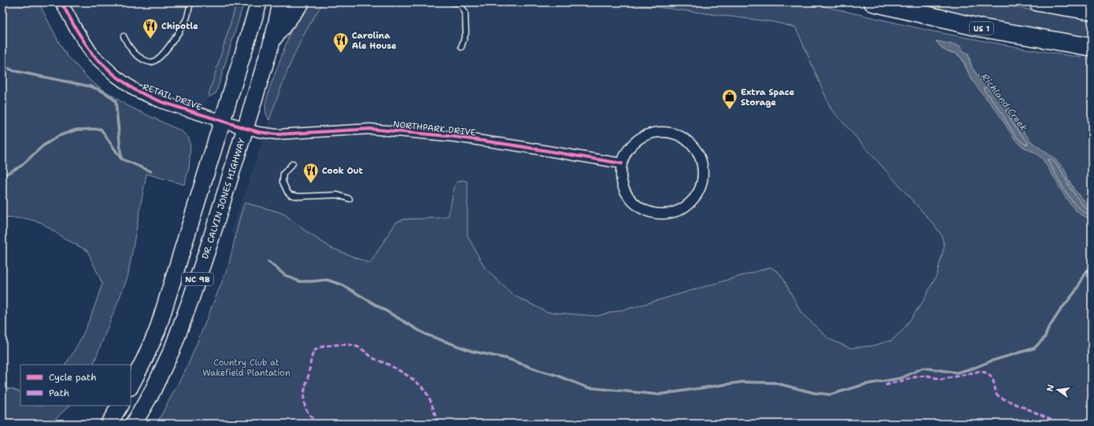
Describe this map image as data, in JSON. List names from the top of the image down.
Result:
{
  "streets": {
    "highway": ["US 1", "DR. CALVIN JONES HIGHWAY", "NC 98"],
    "street": ["RETAIL DRIVE", "NORTHPARK DRIVE"]
  },
  "crossings": [
    ["RETAIL DRIVE", "NORTHPARK DRIVE"],
    ["RETAIL DRIVE", "DR. CALVIN JONES HIGHWAY"],
    ["RETAIL DRIVE", "NC 98"],
    ["NORTHPARK DRIVE", "DR. CALVIN JONES HIGHWAY"]
  ],
  "water": ["Richland Creek"],
  "parks": ["Country Club at Wakefield Plantation"],
  "places": {
    "restaurant": ["Chipotle", "Carolina Ale House", "Cook Out"],
    "shop": ["Extra Space Storage"]
  },
  "legend": ["Cycle path", "Path"],
  "north": "left"
}
